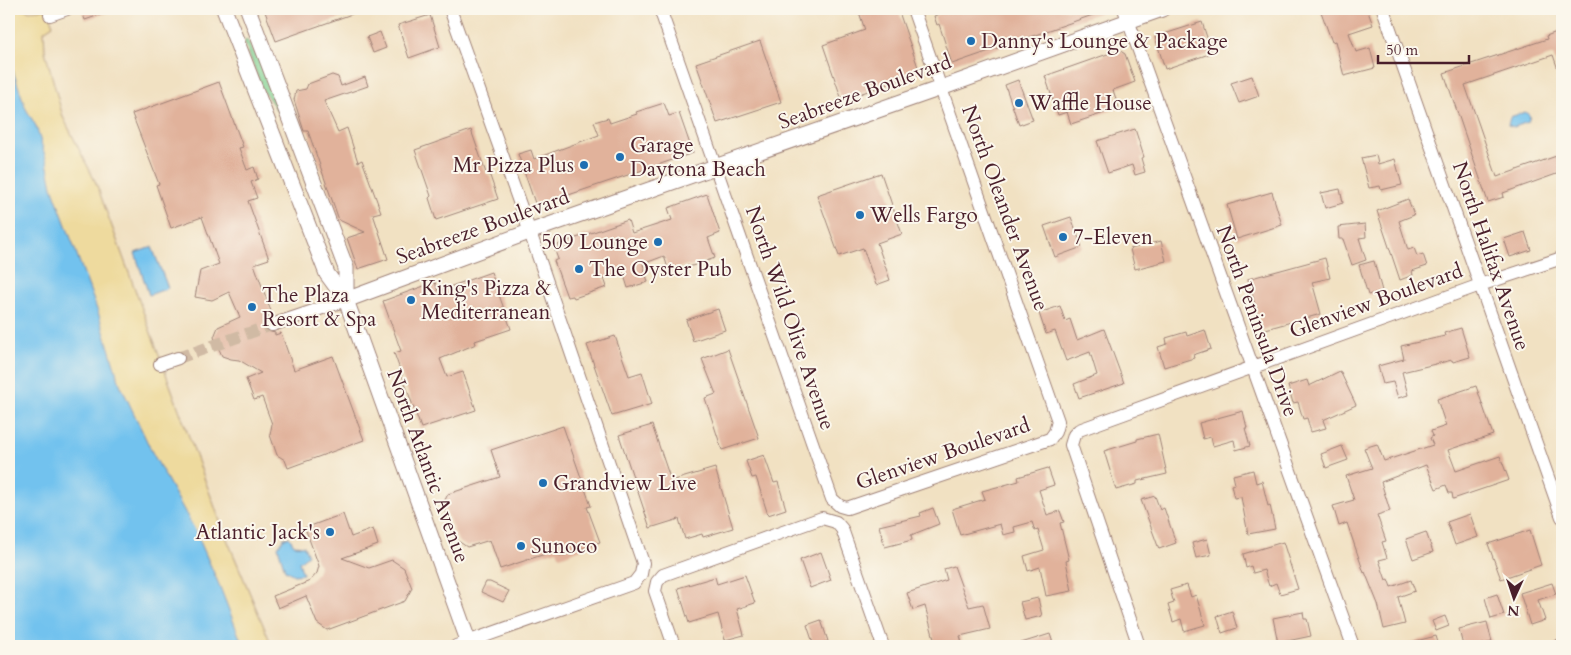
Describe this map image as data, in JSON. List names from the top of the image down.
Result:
{
  "streets": {
    "main road": ["Seabreeze Boulevard", "North Atlantic Avenue"],
    "street": [
      "North Oleander Avenue",
      "North Halifax Avenue",
      "Glenview Boulevard",
      "North Wild Olive Avenue",
      "North Peninsula Drive"
    ]
  },
  "crossings": [
    ["Seabreeze Boulevard", "North Oleander Avenue"],
    ["Seabreeze Boulevard", "North Wild Olive Avenue"],
    ["Seabreeze Boulevard", "North Peninsula Drive"],
    ["Seabreeze Boulevard", "North Atlantic Avenue"],
    ["North Oleander Avenue", "Glenview Boulevard"],
    ["North Halifax Avenue", "Glenview Boulevard"],
    ["Glenview Boulevard", "North Wild Olive Avenue"],
    ["Glenview Boulevard", "North Peninsula Drive"]
  ],
  "places": [
    "Danny's Lounge & Package",
    "Waffle House",
    "Garage Daytona Beach",
    "Mr Pizza Plus",
    "Wells Fargo",
    "7-Eleven",
    "509 Lounge",
    "The Oyster Pub",
    "King's Pizza & Mediterranean",
    "The Plaza Resort & Spa",
    "Grandview Live",
    "Atlantic Jack's",
    "Sunoco"
  ],
  "scale_bar": "50 m",
  "north": "bottom"
}
